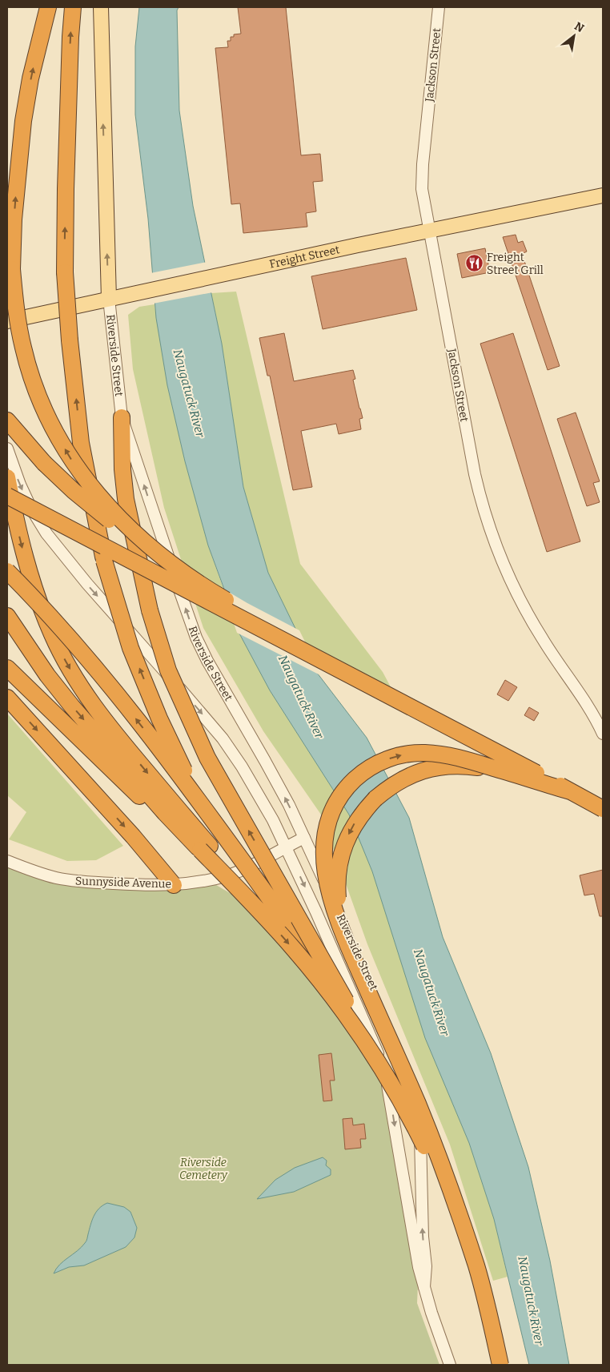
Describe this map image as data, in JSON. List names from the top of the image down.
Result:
{
  "streets": {
    "main road": ["Freight Street", "Riverside Street"],
    "street": ["Jackson Street", "Sunnyside Avenue"]
  },
  "crossings": [
    ["Jackson Street", "Freight Street"],
    ["Freight Street", "Riverside Street"],
    ["Riverside Street", "Sunnyside Avenue"]
  ],
  "water": ["Naugatuck River"],
  "parks": ["Riverside Cemetery"],
  "places": {
    "restaurant": ["Freight Street Grill"]
  },
  "north": "top right"
}
